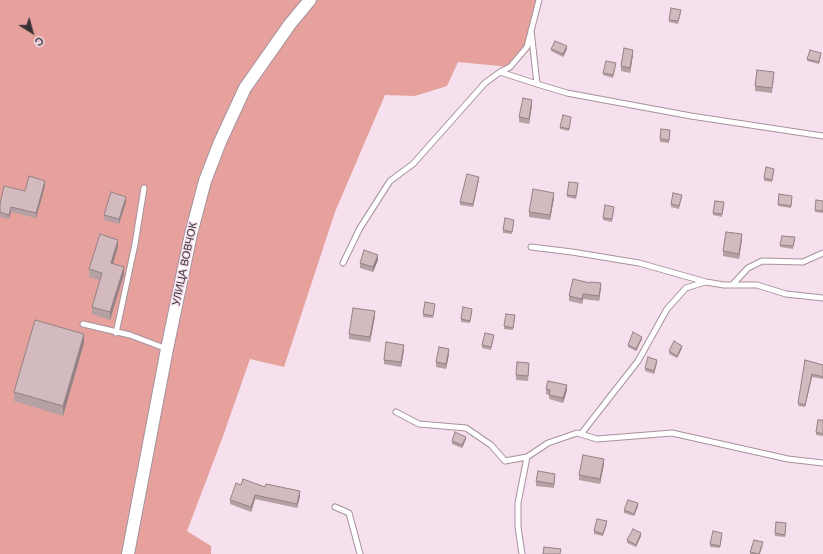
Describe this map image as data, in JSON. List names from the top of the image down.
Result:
{
  "streets": {
    "street": ["УЛИЦА ВОВЧОК"]
  },
  "north": "bottom right"
}
